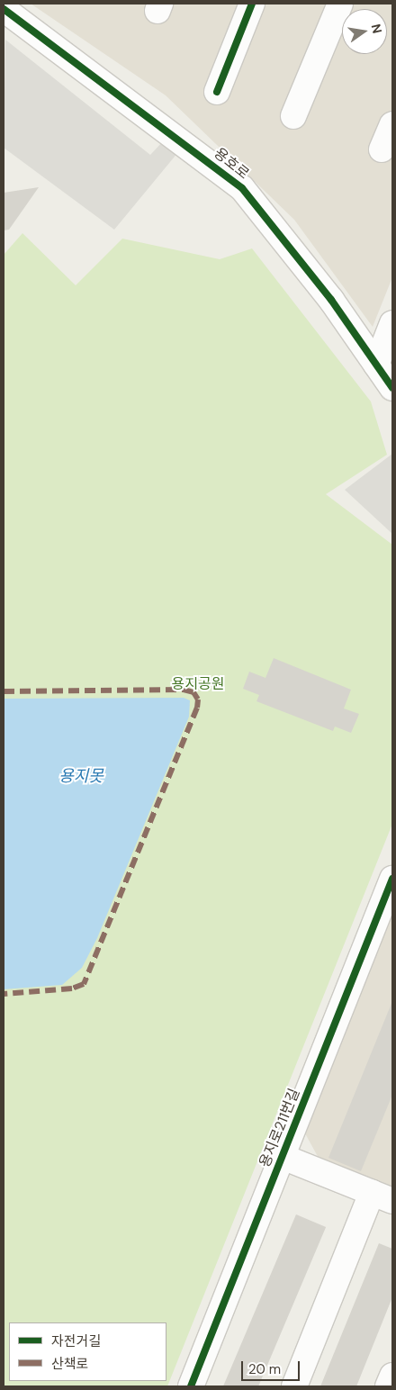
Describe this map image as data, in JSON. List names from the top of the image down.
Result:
{
  "streets": {
    "street": ["용호로", "용지로211번길"]
  },
  "water": ["용지못"],
  "parks": ["용지공원"],
  "legend": ["자전거길", "산책로"],
  "scale_bar": "20 m",
  "north": "right"
}
